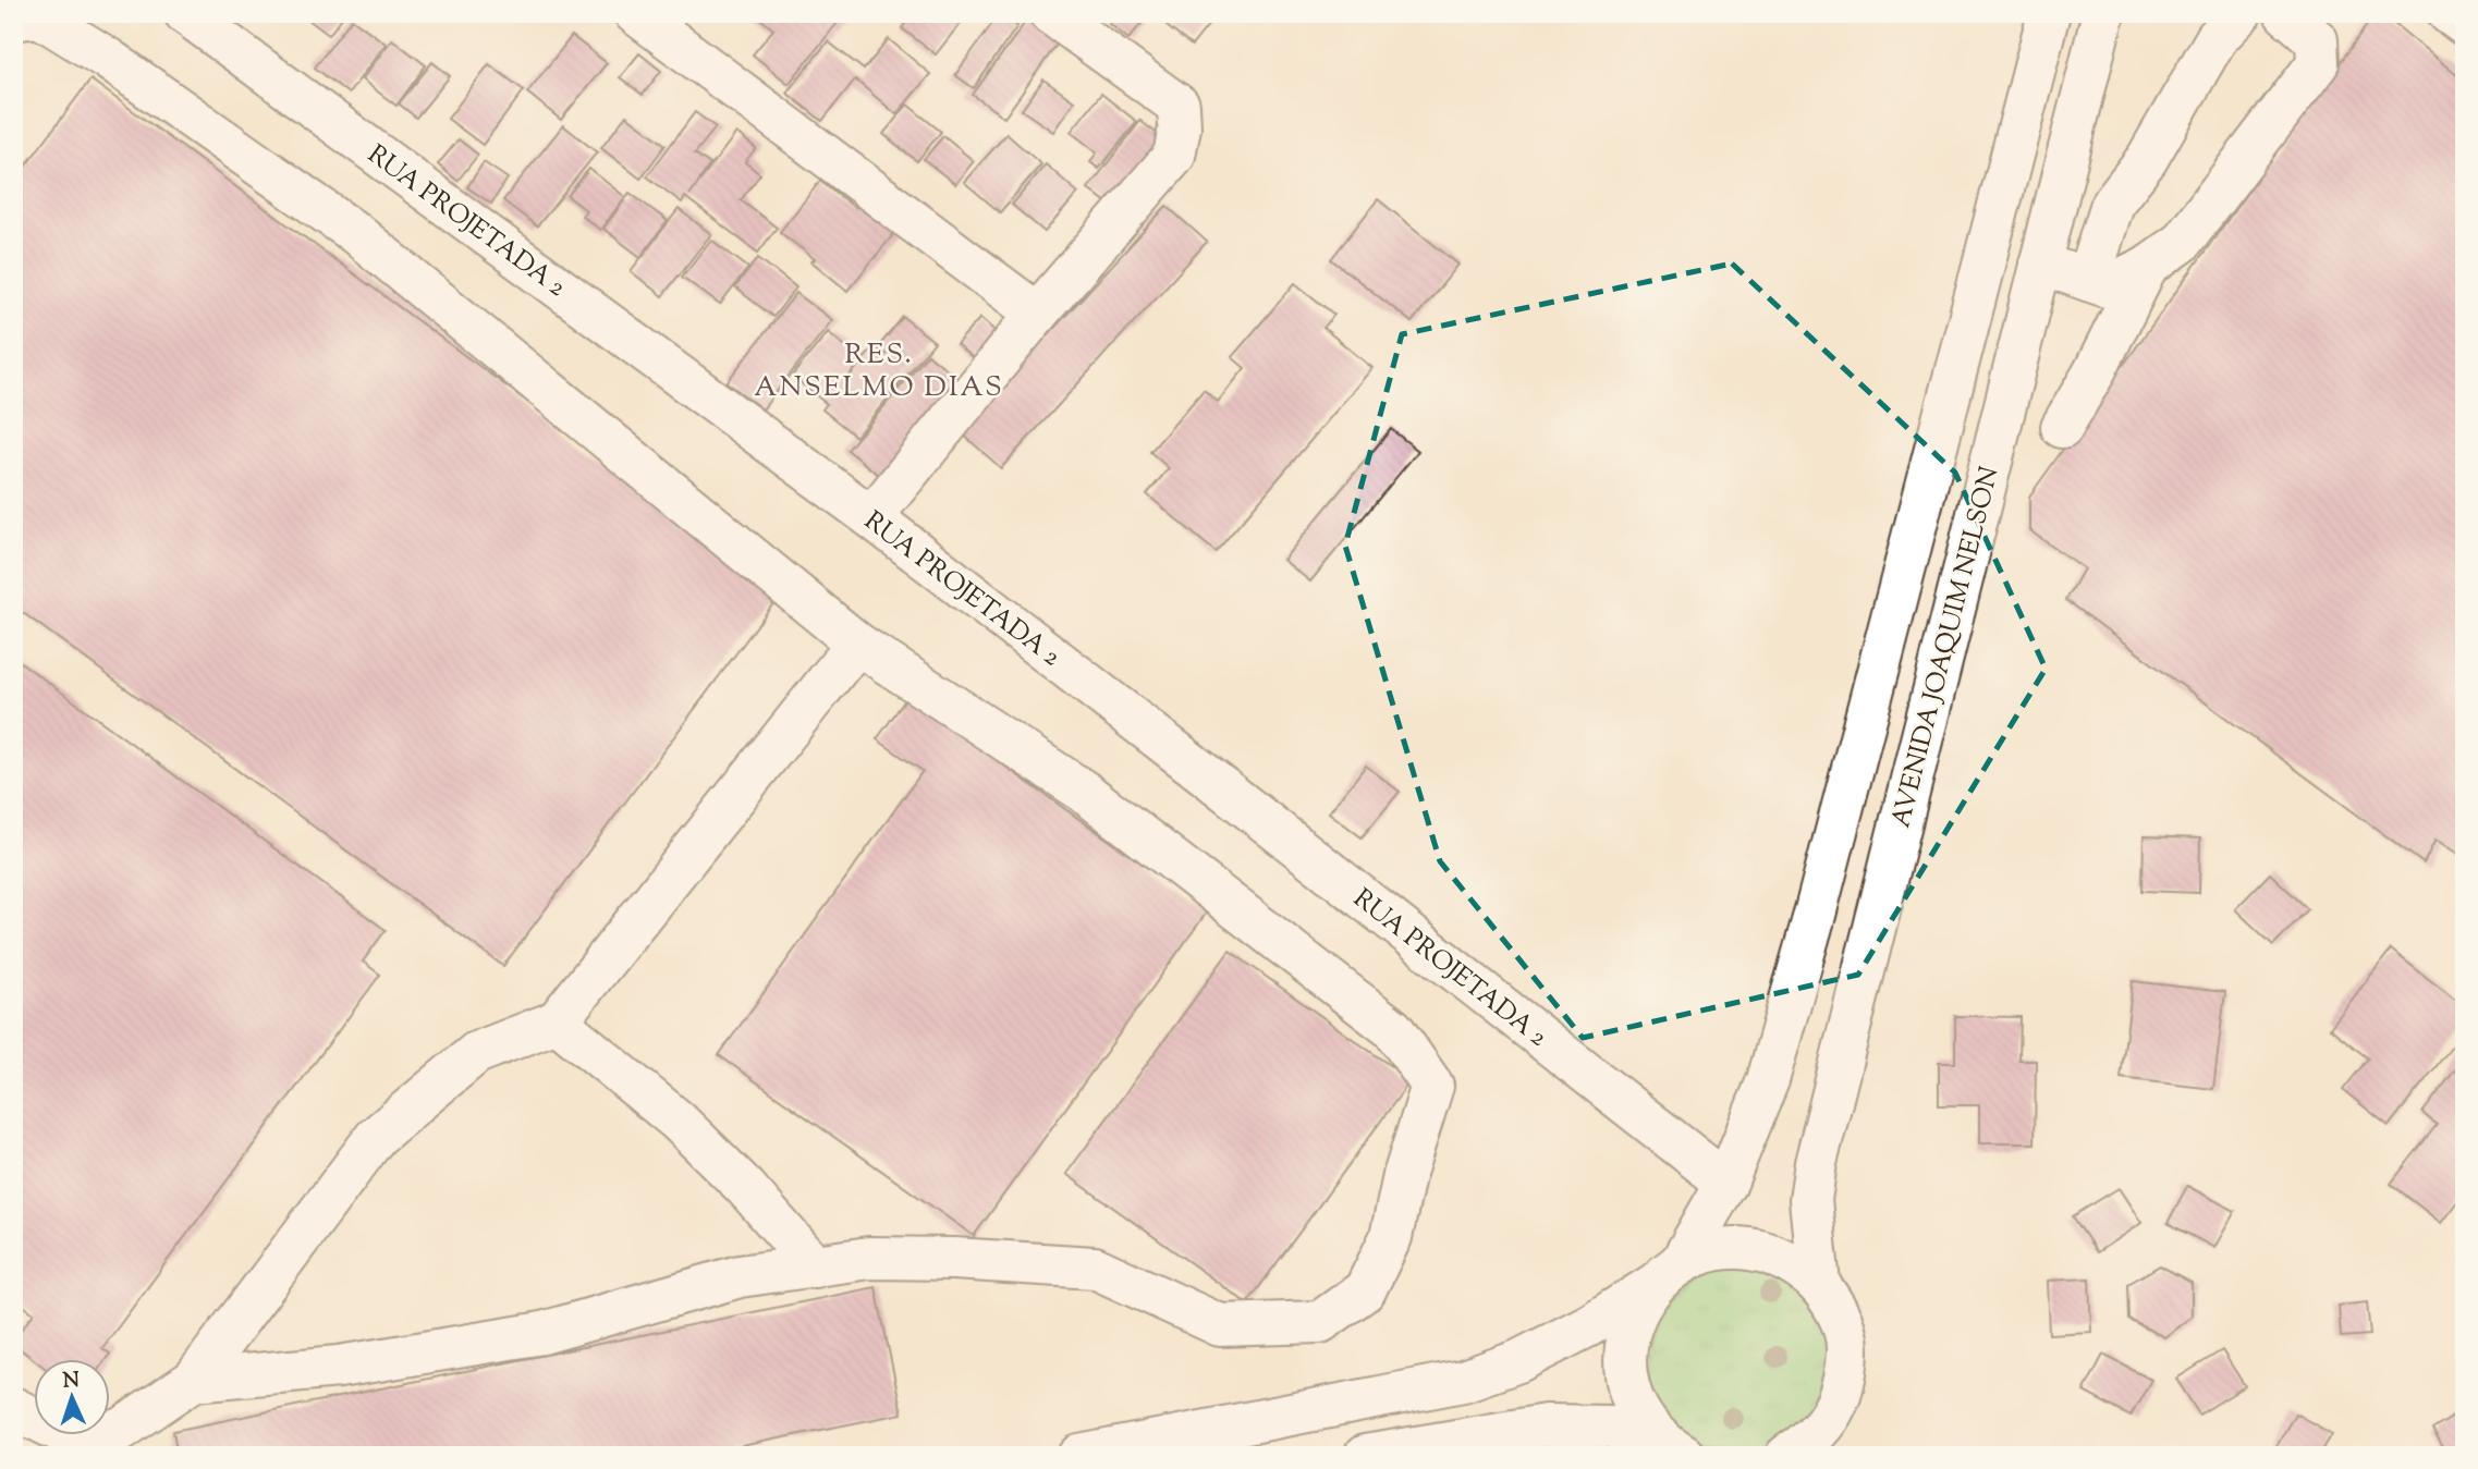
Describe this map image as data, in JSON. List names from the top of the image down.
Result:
{
  "streets": {
    "main road": ["RUA PROJETADA 2", "AVENIDA JOAQUIM NELSON"]
  },
  "districts": ["RES. ANSELMO DIAS"],
  "north": "top"
}
